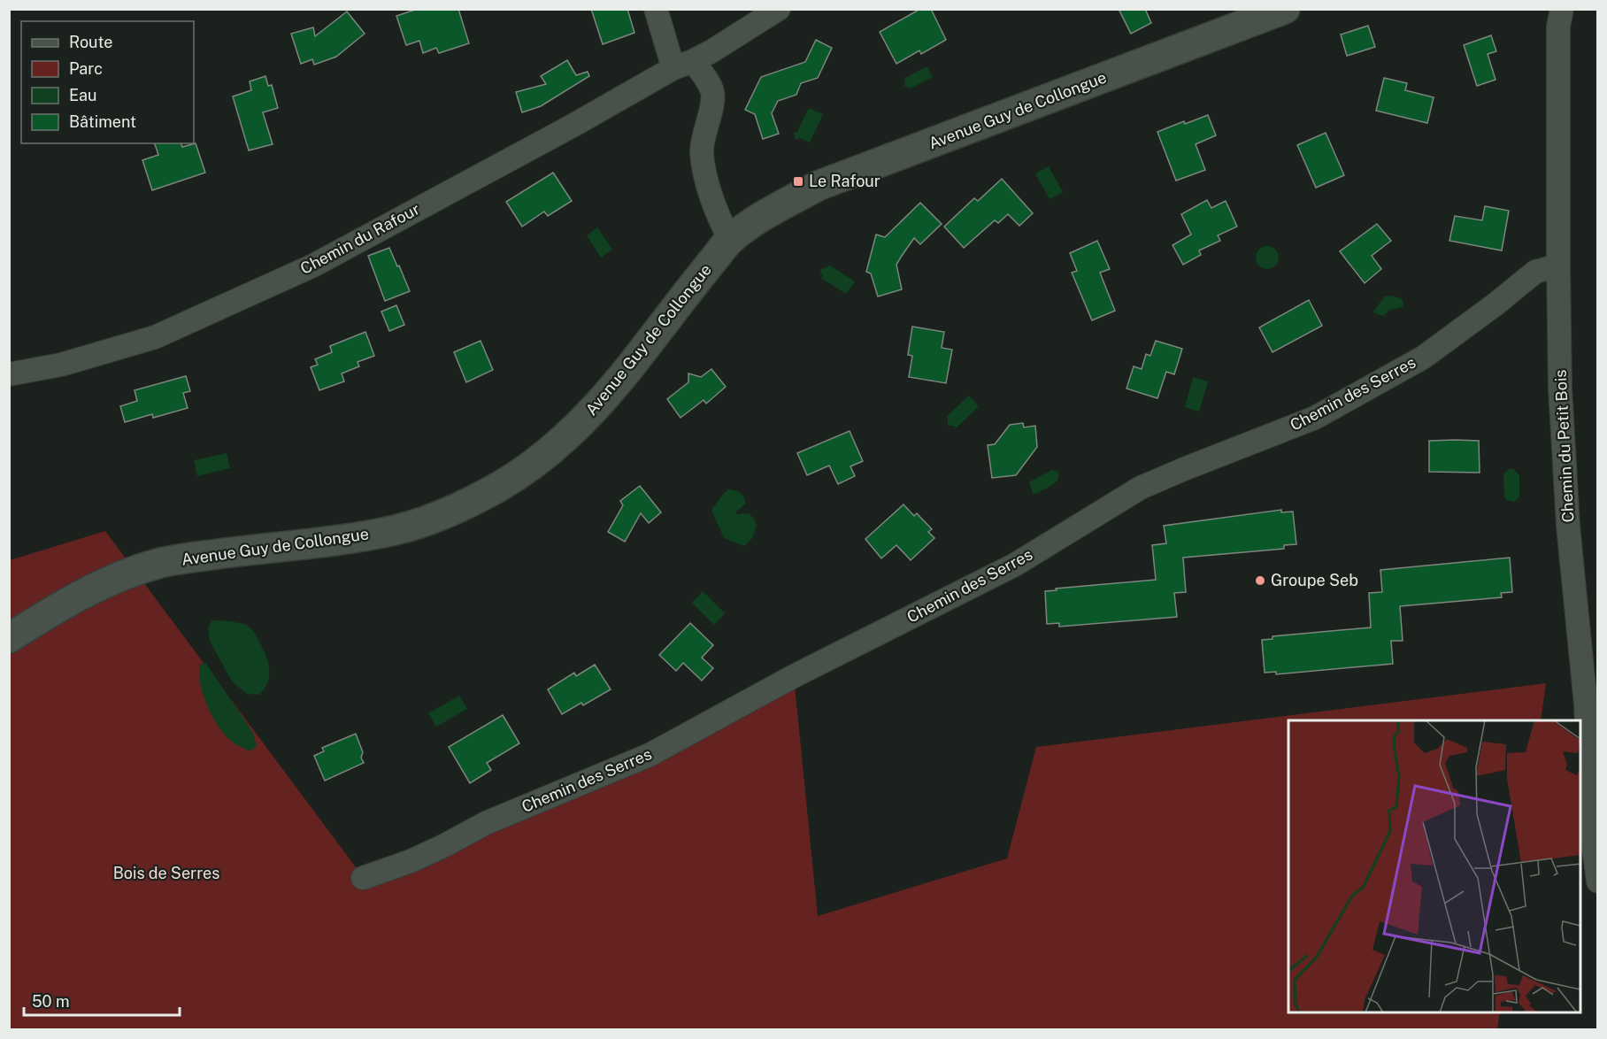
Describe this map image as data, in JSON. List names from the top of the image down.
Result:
{
  "streets": {
    "main road": ["Avenue Guy de Collongue"],
    "street": ["Chemin du Rafour", "Chemin des Serres", "Chemin du Petit Bois"]
  },
  "crossings": [
    ["Chemin des Serres", "Chemin du Petit Bois"]
  ],
  "parks": ["Bois de Serres"],
  "places": {
    "transit": ["Le Rafour"],
    "other": ["Groupe Seb"]
  },
  "legend": [
    "Route",
    "Parc",
    "Eau",
    "Bâtiment"
  ],
  "scale_bar": "50 m"
}
